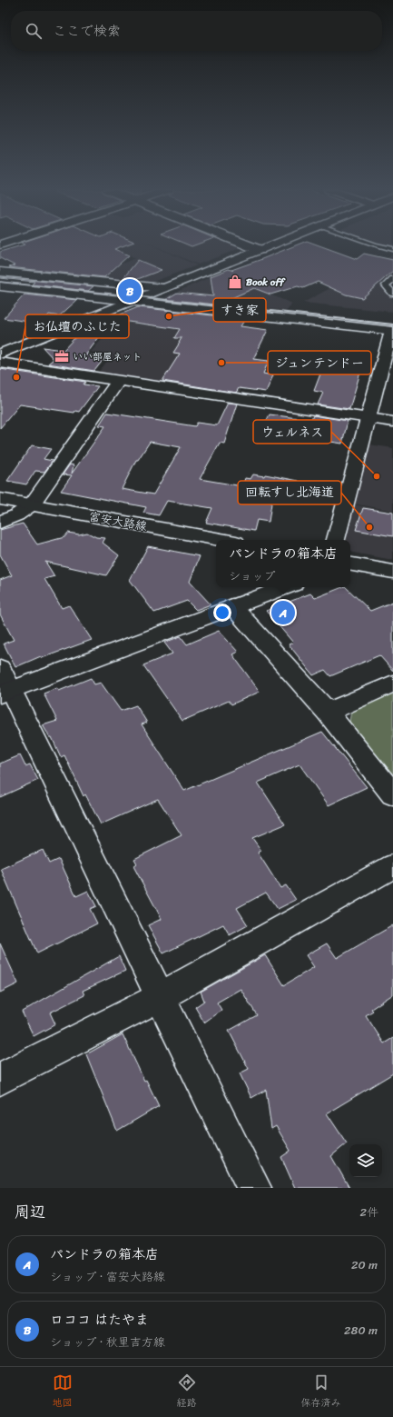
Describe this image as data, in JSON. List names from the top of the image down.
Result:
{
  "streets": {
    "street": ["富安大路線"]
  },
  "places": {
    "shop": ["Book off"],
    "other": [
      "すき家",
      "ジュンテンドー",
      "お仏壇のふじた",
      "ウェルネス",
      "回転すし北海道"
    ],
    "office": ["いい部屋ネット"]
  },
  "page": {
    "search": "ここで検索",
    "pins": ["B", "A"],
    "popup": ["パンドラの箱本店", "ショップ"],
    "heading": ["周辺", "2件"],
    "list": [
      {
        "mark": "A",
        "name": "パンドラの箱本店",
        "note": "ショップ · 富安大路線",
        "value": "20 m"
      },
      {
        "mark": "B",
        "name": "ロココ はたやま",
        "note": "ショップ · 秋里吉方線",
        "value": "280 m"
      }
    ],
    "nav": ["地図", "経路", "保存済み"]
  }
}
